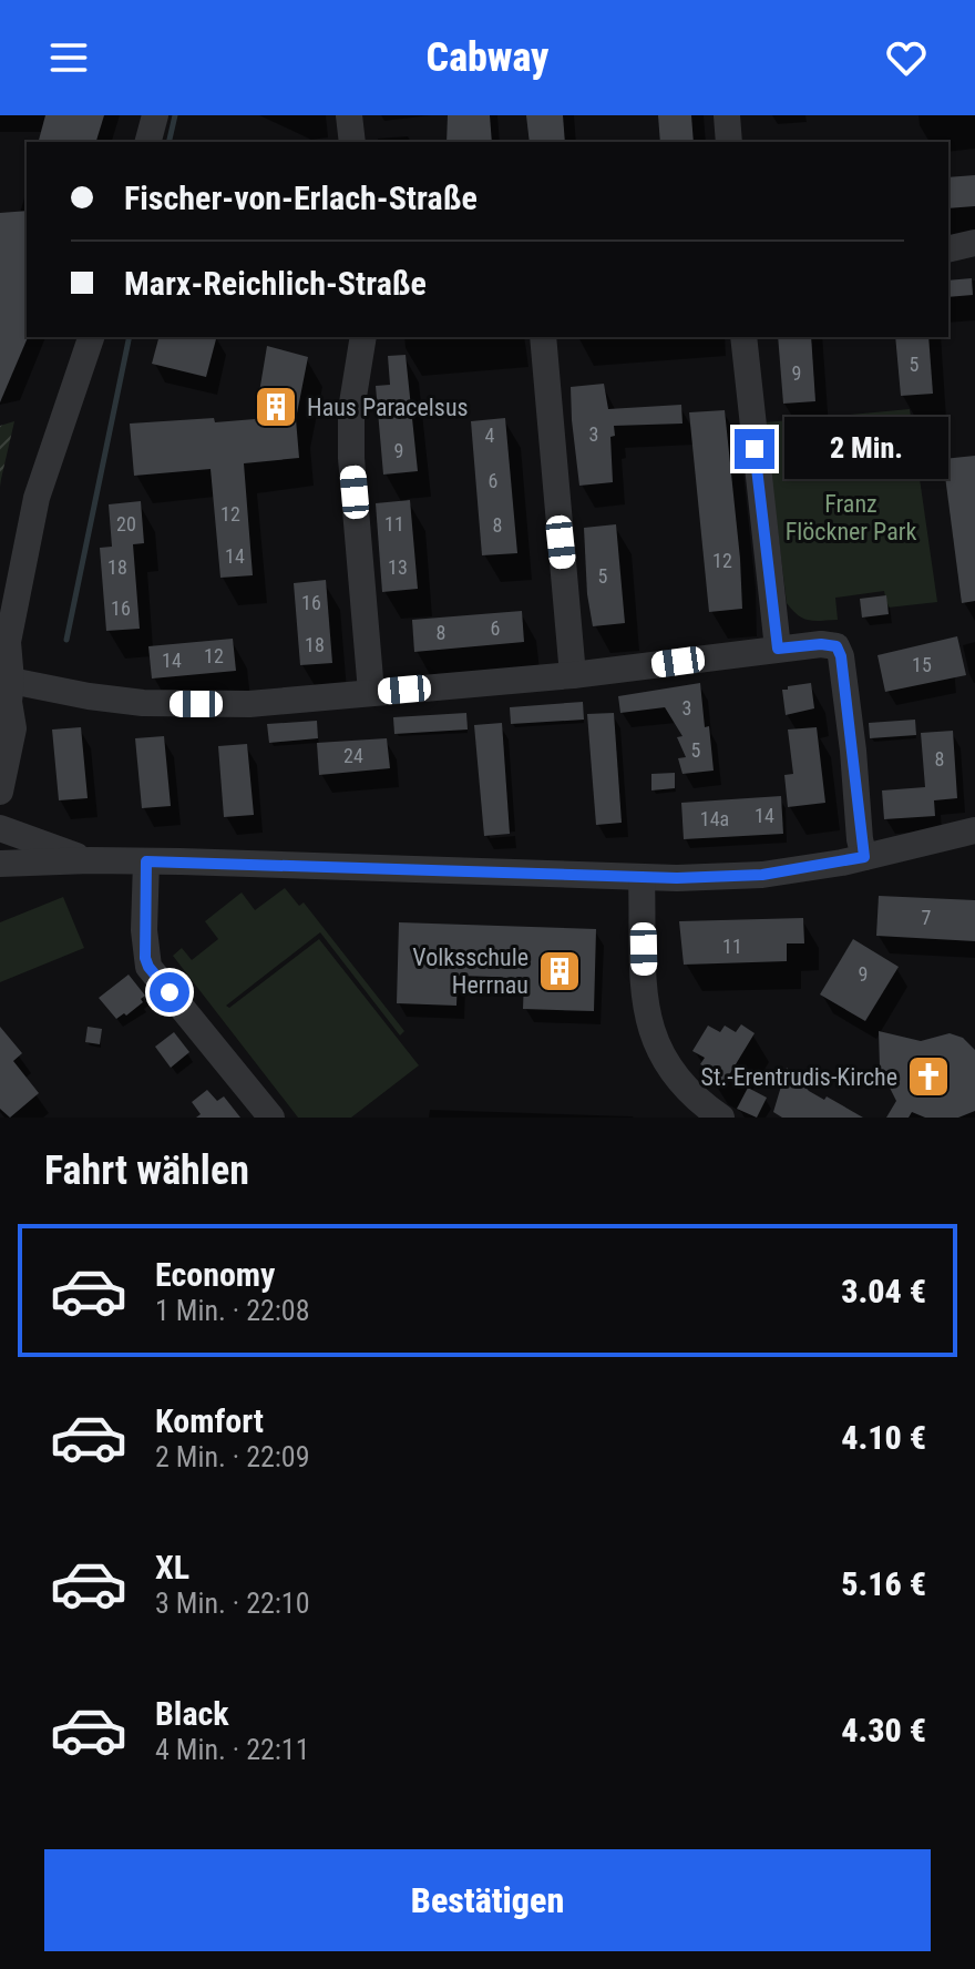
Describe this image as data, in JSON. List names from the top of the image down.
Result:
{
  "parks": ["Franz Flöckner Park"],
  "places": {
    "building": ["Haus Paracelsus", "Volksschule Herrnau"],
    "church": ["St.-Erentrudis-Kirche"]
  },
  "house_numbers": [
    "5",
    "9",
    "3",
    "4",
    "9",
    "6",
    "12",
    "20",
    "11",
    "8",
    "14",
    "12",
    "18",
    "13",
    "5",
    "16",
    "16",
    "6",
    "8",
    "18",
    "12",
    "14",
    "15",
    "3",
    "5",
    "24",
    "8",
    "14",
    "14a",
    "7",
    "11",
    "9"
  ],
  "page": {
    "header": "Cabway",
    "banner": ["Fischer-von-Erlach-Straße", "Marx-Reichlich-Straße"],
    "bubble": "2 Min.",
    "heading": "Fahrt wählen",
    "list": [
      {
        "name": "Economy",
        "note": "1 Min. · 22:08",
        "value": "3.04 €"
      },
      {
        "name": "Komfort",
        "note": "2 Min. · 22:09",
        "value": "4.10 €"
      },
      {
        "name": "XL",
        "note": "3 Min. · 22:10",
        "value": "5.16 €"
      },
      {
        "name": "Black",
        "note": "4 Min. · 22:11",
        "value": "4.30 €"
      }
    ],
    "buttons": "Bestätigen"
  }
}
